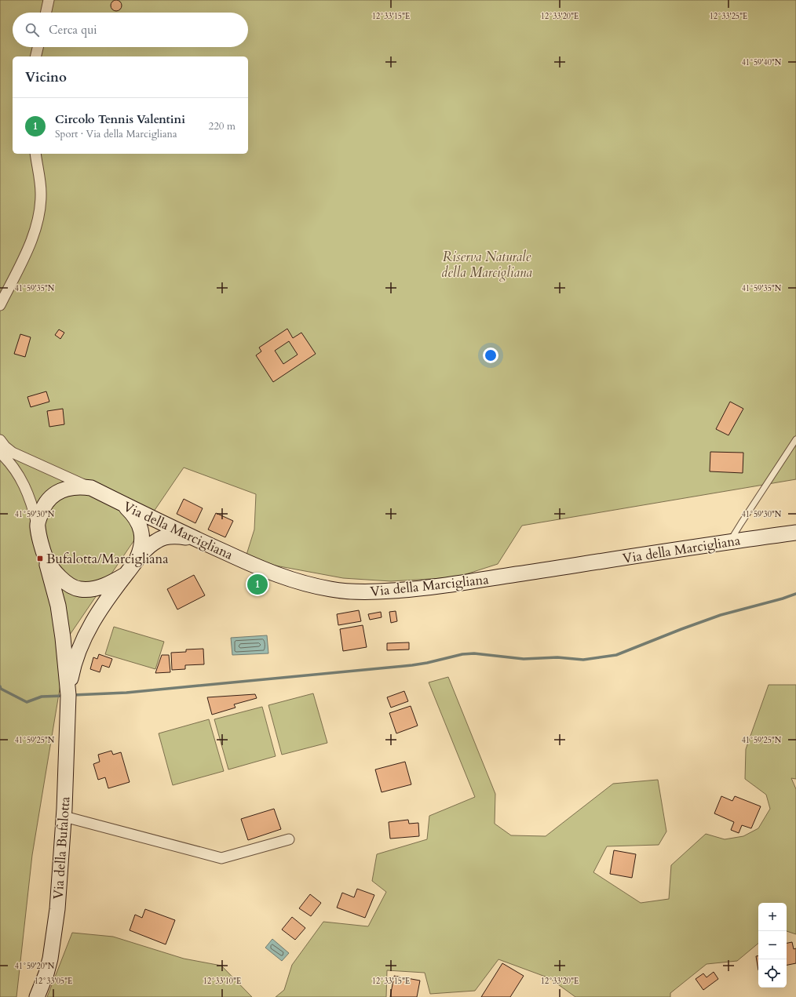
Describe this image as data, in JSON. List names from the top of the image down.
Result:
{
  "streets": {
    "street": ["Via della Marcigliana", "Via della Bufalotta"]
  },
  "crossings": [
    ["Via della Marcigliana", "Via della Bufalotta"]
  ],
  "parks": ["Riserva Naturale della Marcigliana"],
  "places": {
    "transit": ["Bufalotta/Marcigliana"]
  },
  "page": {
    "search": "Cerca qui",
    "heading": "Vicino",
    "list": [
      {
        "mark": "1",
        "name": "Circolo Tennis Valentini",
        "note": "Sport · Via della Marcigliana",
        "value": "220 m"
      }
    ],
    "pins": "1",
    "map_buttons": ["+", "−"]
  },
  "coordinates": [
    "12°33'15\"E",
    "12°33'20\"E",
    "12°33'25\"E",
    "41°59'40\"N",
    "41°59'35\"N",
    "41°59'30\"N",
    "41°59'25\"N",
    "41°59'20\"N",
    "12°33'05\"E",
    "12°33'10\"E"
  ]
}
